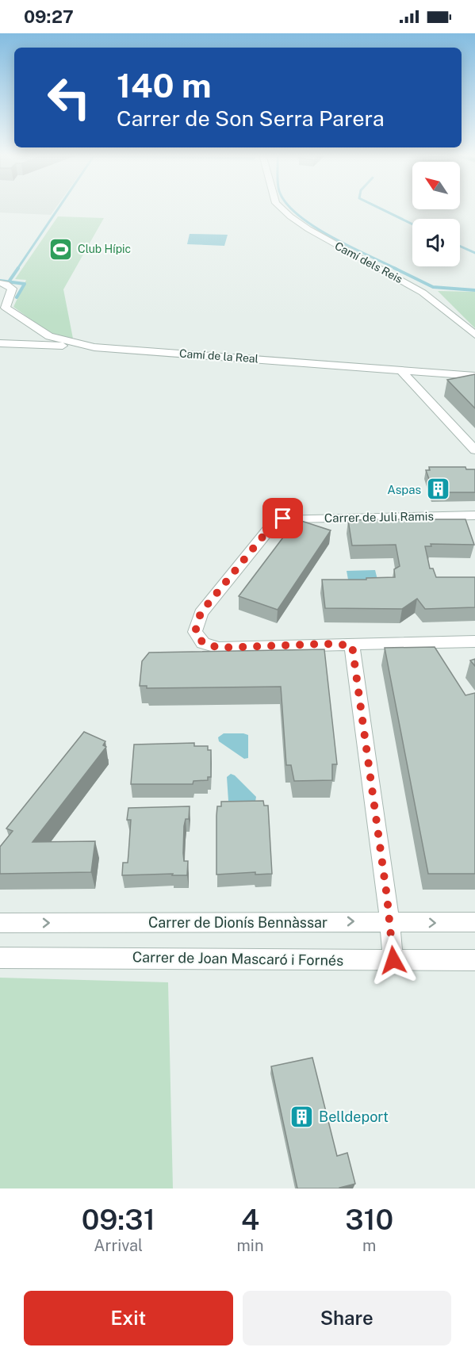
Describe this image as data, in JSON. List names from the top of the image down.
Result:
{
  "streets": {
    "street": [
      "Camí dels Reis",
      "Camí de la Real",
      "Carrer de Juli Ramis",
      "Carrer de Dionís Bennàssar",
      "Carrer de Joan Mascaró i Fornés"
    ]
  },
  "one_way": ["Carrer de Dionís Bennàssar"],
  "places": {
    "sports": ["Club Hípic"],
    "building": ["Aspas", "Belldeport"]
  },
  "north": "top left",
  "page": {
    "status": "09:27",
    "turn": ["140 m", "Carrer de Son Serra Parera"],
    "eta": [
      "09:31",
      "Arrival",
      "4",
      "min",
      "310",
      "m"
    ],
    "buttons": ["Exit", "Share"]
  }
}
